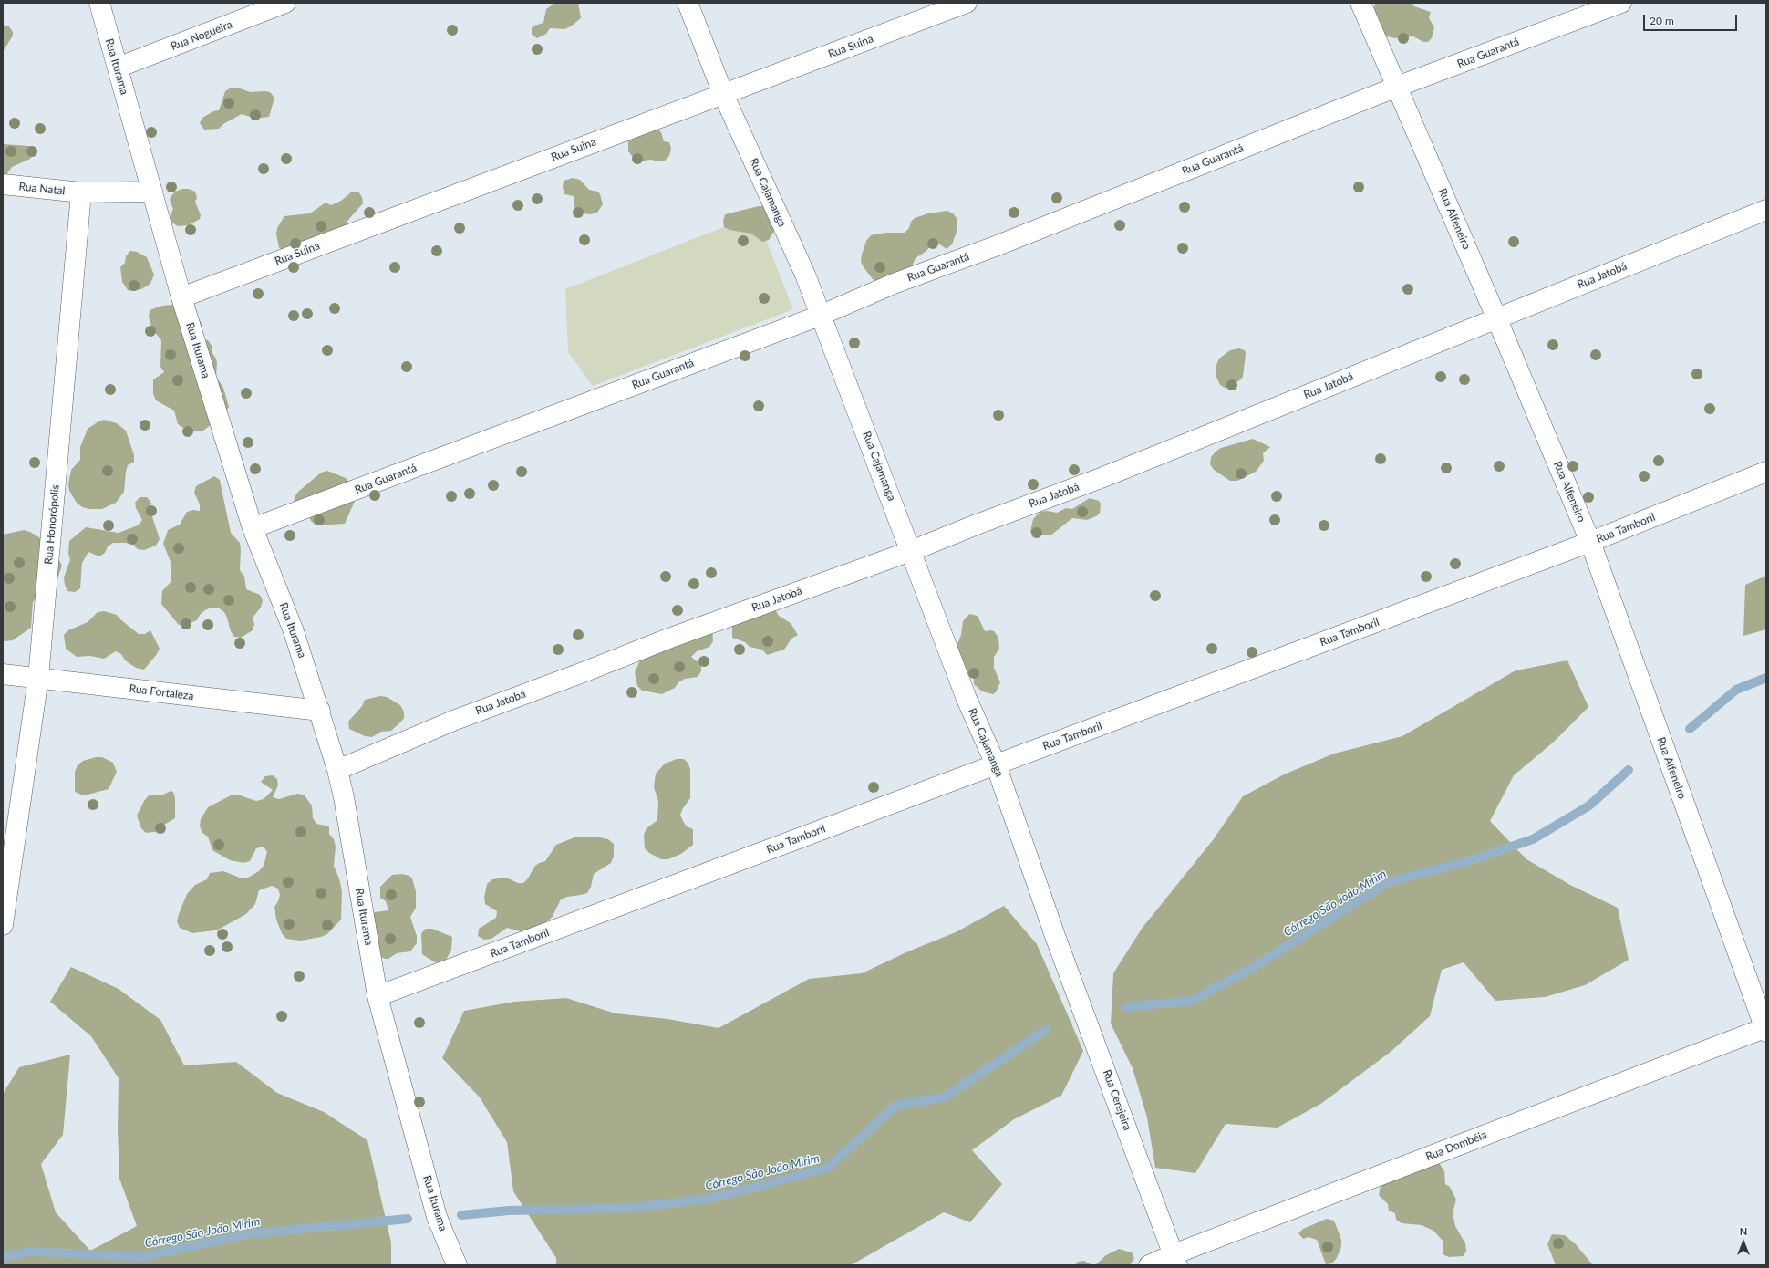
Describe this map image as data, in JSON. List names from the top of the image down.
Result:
{
  "streets": {
    "street": [
      "Rua Nogueira",
      "Rua Suina",
      "Rua Guarantá",
      "Rua Iturama",
      "Rua Natal",
      "Rua Cajamanga",
      "Rua Alfeneiro",
      "Rua Jatobá",
      "Rua Honorópolis",
      "Rua Tamboril",
      "Rua Fortaleza",
      "Rua Cerejeira",
      "Rua Dombéia"
    ]
  },
  "crossings": [
    ["Rua Nogueira", "Rua Iturama"],
    ["Rua Suina", "Rua Iturama"],
    ["Rua Suina", "Rua Cajamanga"],
    ["Rua Guarantá", "Rua Iturama"],
    ["Rua Guarantá", "Rua Cajamanga"],
    ["Rua Guarantá", "Rua Alfeneiro"],
    ["Rua Iturama", "Rua Jatobá"],
    ["Rua Iturama", "Rua Tamboril"],
    ["Rua Iturama", "Rua Fortaleza"],
    ["Rua Natal", "Rua Honorópolis"],
    ["Rua Cajamanga", "Rua Jatobá"],
    ["Rua Cajamanga", "Rua Tamboril"],
    ["Rua Cajamanga", "Rua Cerejeira"],
    ["Rua Alfeneiro", "Rua Jatobá"],
    ["Rua Alfeneiro", "Rua Tamboril"],
    ["Rua Alfeneiro", "Rua Dombéia"],
    ["Rua Honorópolis", "Rua Fortaleza"],
    ["Rua Cerejeira", "Rua Dombéia"]
  ],
  "water": ["Córrego São João Mirim"],
  "scale_bar": "20 m",
  "north": "top"
}
